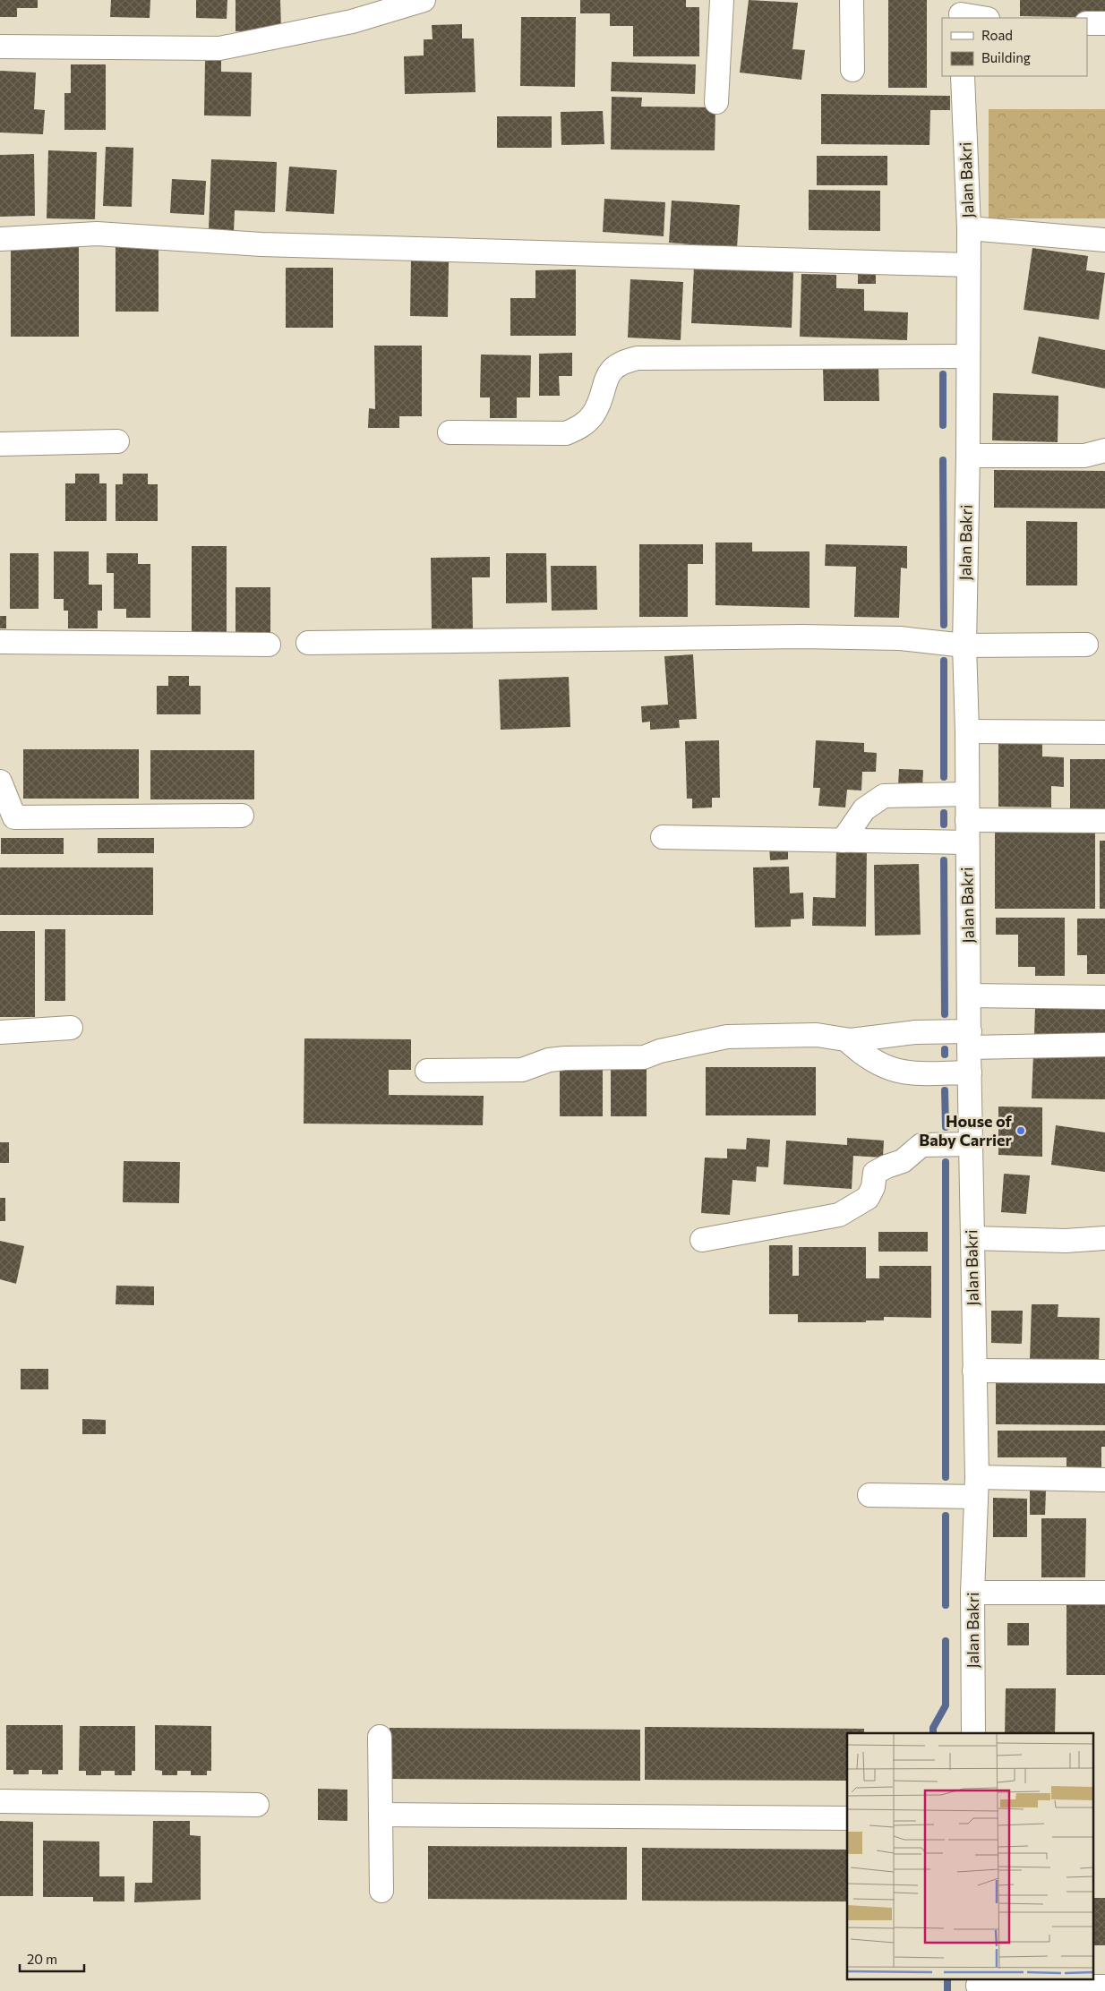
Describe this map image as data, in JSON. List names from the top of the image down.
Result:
{
  "streets": {
    "street": ["Jalan Bakri"]
  },
  "places": ["House of Baby Carrier"],
  "legend": ["Road", "Building"],
  "scale_bar": "20 m"
}
